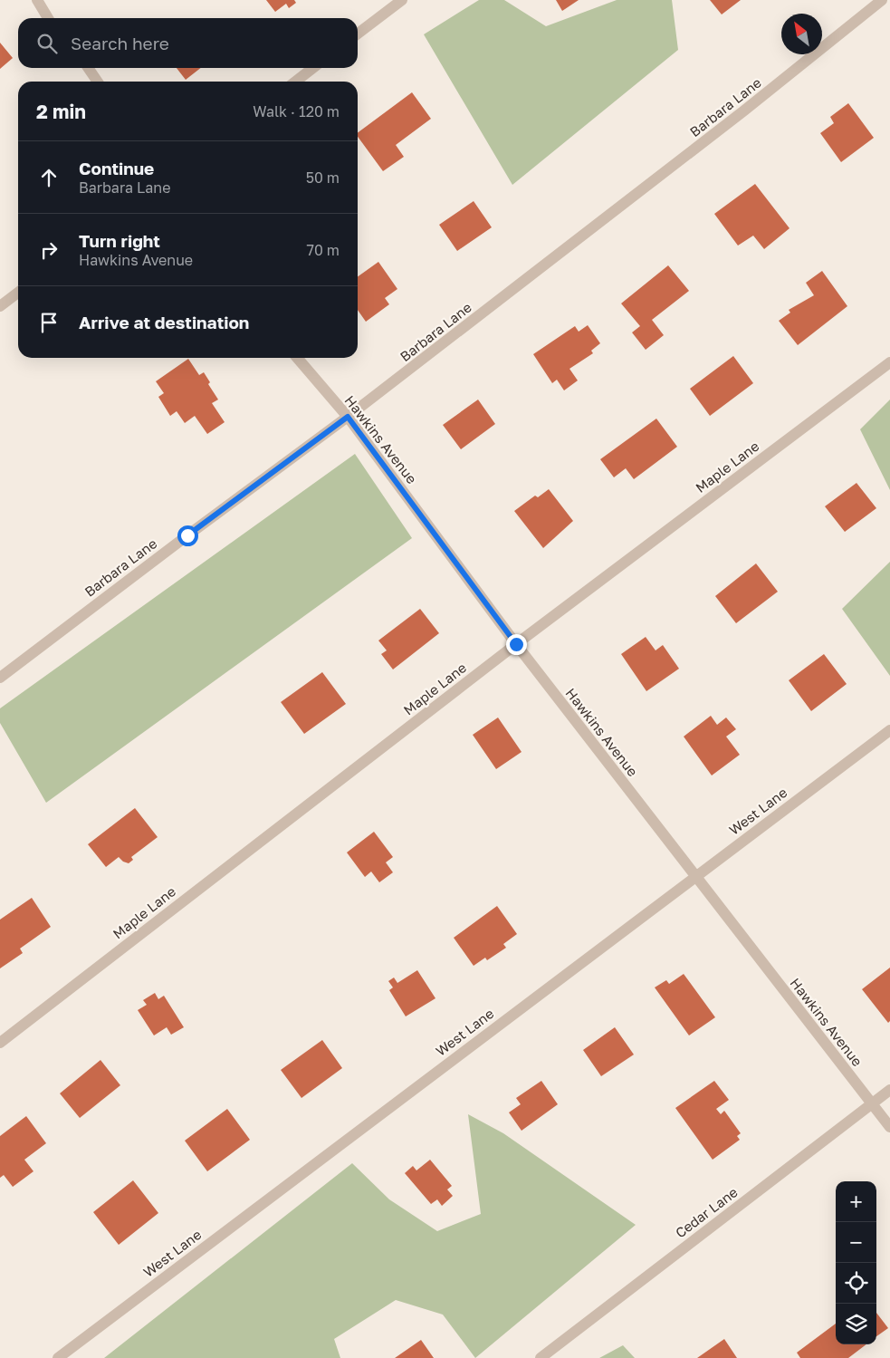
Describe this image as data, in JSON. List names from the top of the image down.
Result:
{
  "streets": {
    "street": [
      "Barbara Lane",
      "Hawkins Avenue",
      "Maple Lane",
      "West Lane",
      "Cedar Lane"
    ]
  },
  "crossings": [
    ["Barbara Lane", "Hawkins Avenue"],
    ["Hawkins Avenue", "Maple Lane"],
    ["Hawkins Avenue", "West Lane"],
    ["Hawkins Avenue", "Cedar Lane"]
  ],
  "north": "top left",
  "page": {
    "search": "Search here",
    "heading": ["2 min", "Walk · 120 m"],
    "list": [
      ["Continue", "Barbara Lane", "50 m"],
      ["Turn right", "Hawkins Avenue", "70 m"],
      "Arrive at destination"
    ],
    "map_buttons": ["+", "−"]
  }
}
